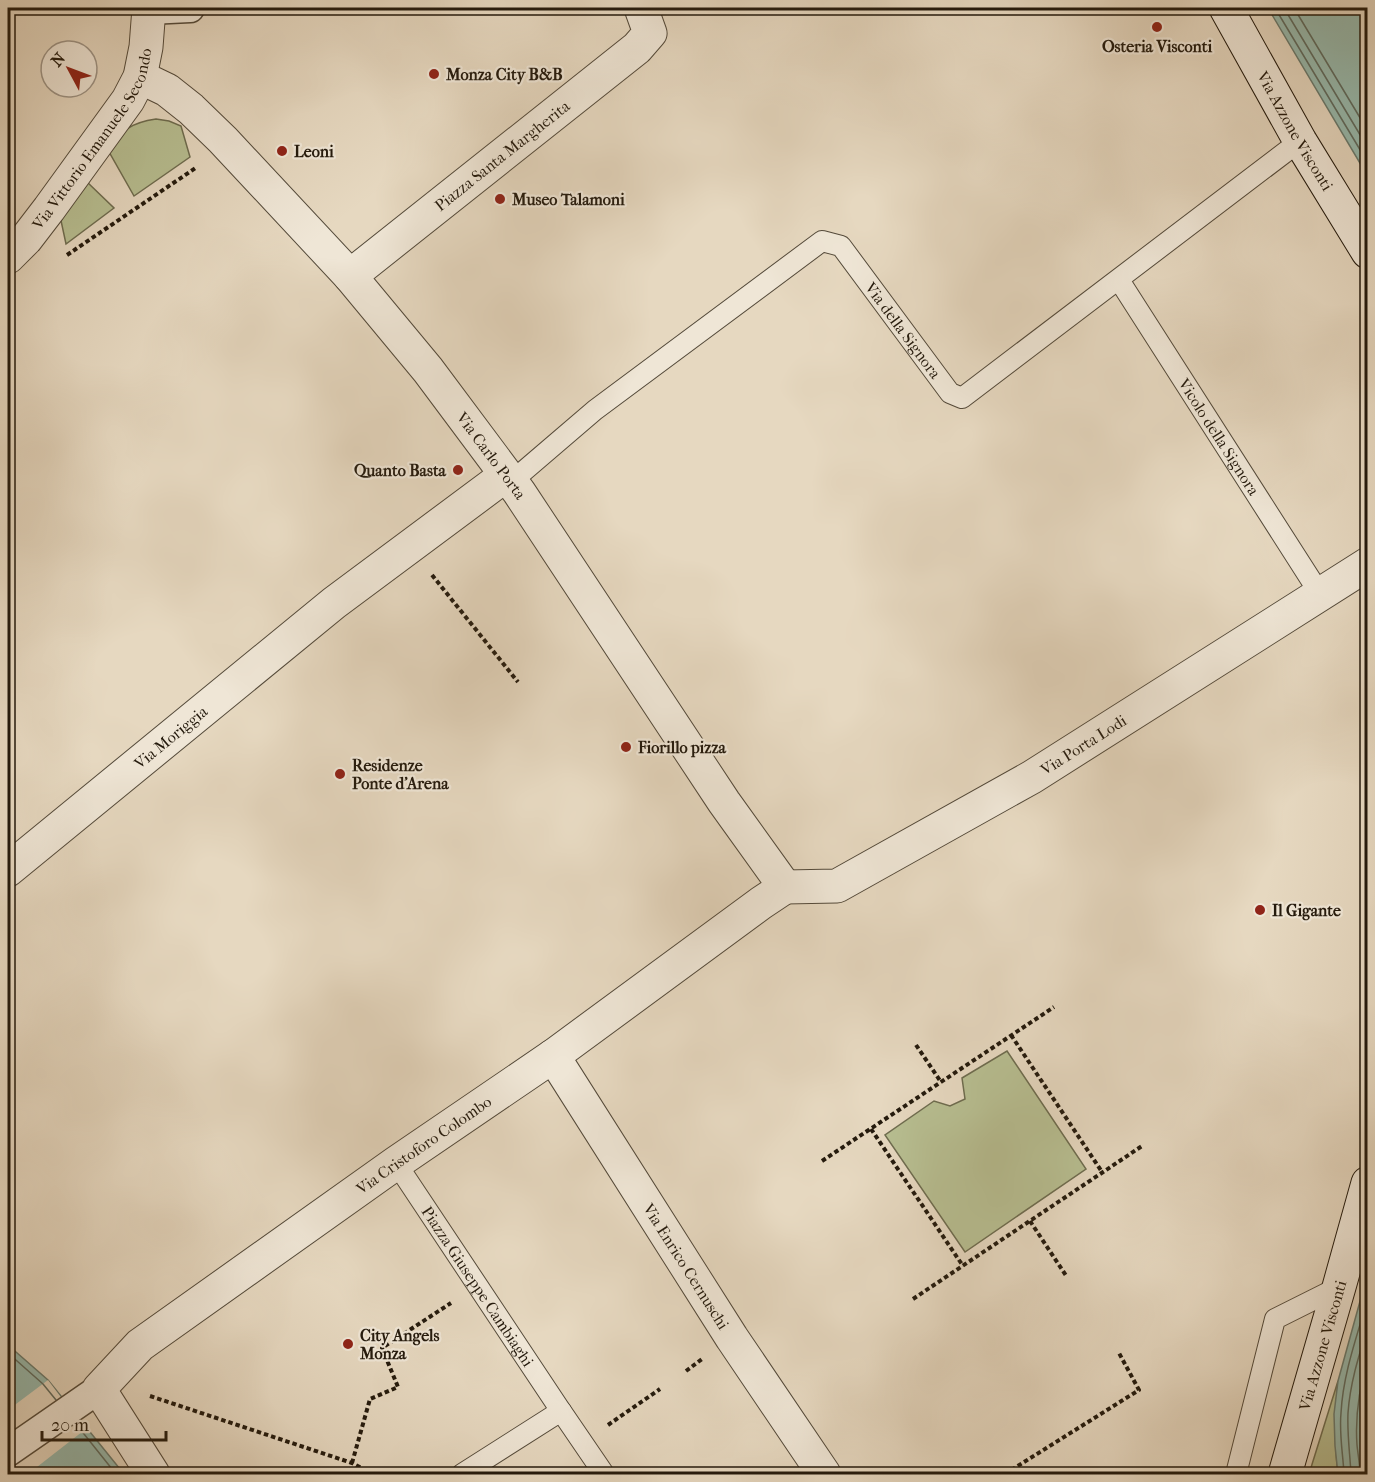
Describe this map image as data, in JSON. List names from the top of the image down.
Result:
{
  "streets": {
    "street": [
      "Via Azzone Visconti",
      "Via Vittorio Emanuele Secondo",
      "Piazza Santa Margherita",
      "Via Carlo Porta",
      "Via Moriggia",
      "Via Porta Lodi",
      "Via Cristoforo Colombo",
      "Via Enrico Cernuschi"
    ],
    "lane": ["Via della Signora", "Vicolo della Signora", "Piazza Giuseppe Cambiaghi"]
  },
  "crossings": [
    ["Via Azzone Visconti", "Via della Signora"],
    ["Via Vittorio Emanuele Secondo", "Via Carlo Porta"],
    ["Piazza Santa Margherita", "Via Carlo Porta"],
    ["Via della Signora", "Vicolo della Signora"],
    ["Via della Signora", "Via Carlo Porta"],
    ["Via della Signora", "Via Moriggia"],
    ["Vicolo della Signora", "Via Porta Lodi"],
    ["Via Carlo Porta", "Via Moriggia"],
    ["Via Carlo Porta", "Via Porta Lodi"],
    ["Via Carlo Porta", "Via Cristoforo Colombo"],
    ["Via Porta Lodi", "Via Cristoforo Colombo"],
    ["Via Cristoforo Colombo", "Via Enrico Cernuschi"],
    ["Via Cristoforo Colombo", "Piazza Giuseppe Cambiaghi"]
  ],
  "places": [
    "Osteria Visconti",
    "Monza City B&B",
    "Leoni",
    "Museo Talamoni",
    "Quanto Basta",
    "Fiorillo pizza",
    "Residenze Ponte d'Arena",
    "Il Gigante",
    "City Angels Monza"
  ],
  "scale_bar": "20 m",
  "north": "top left"
}
